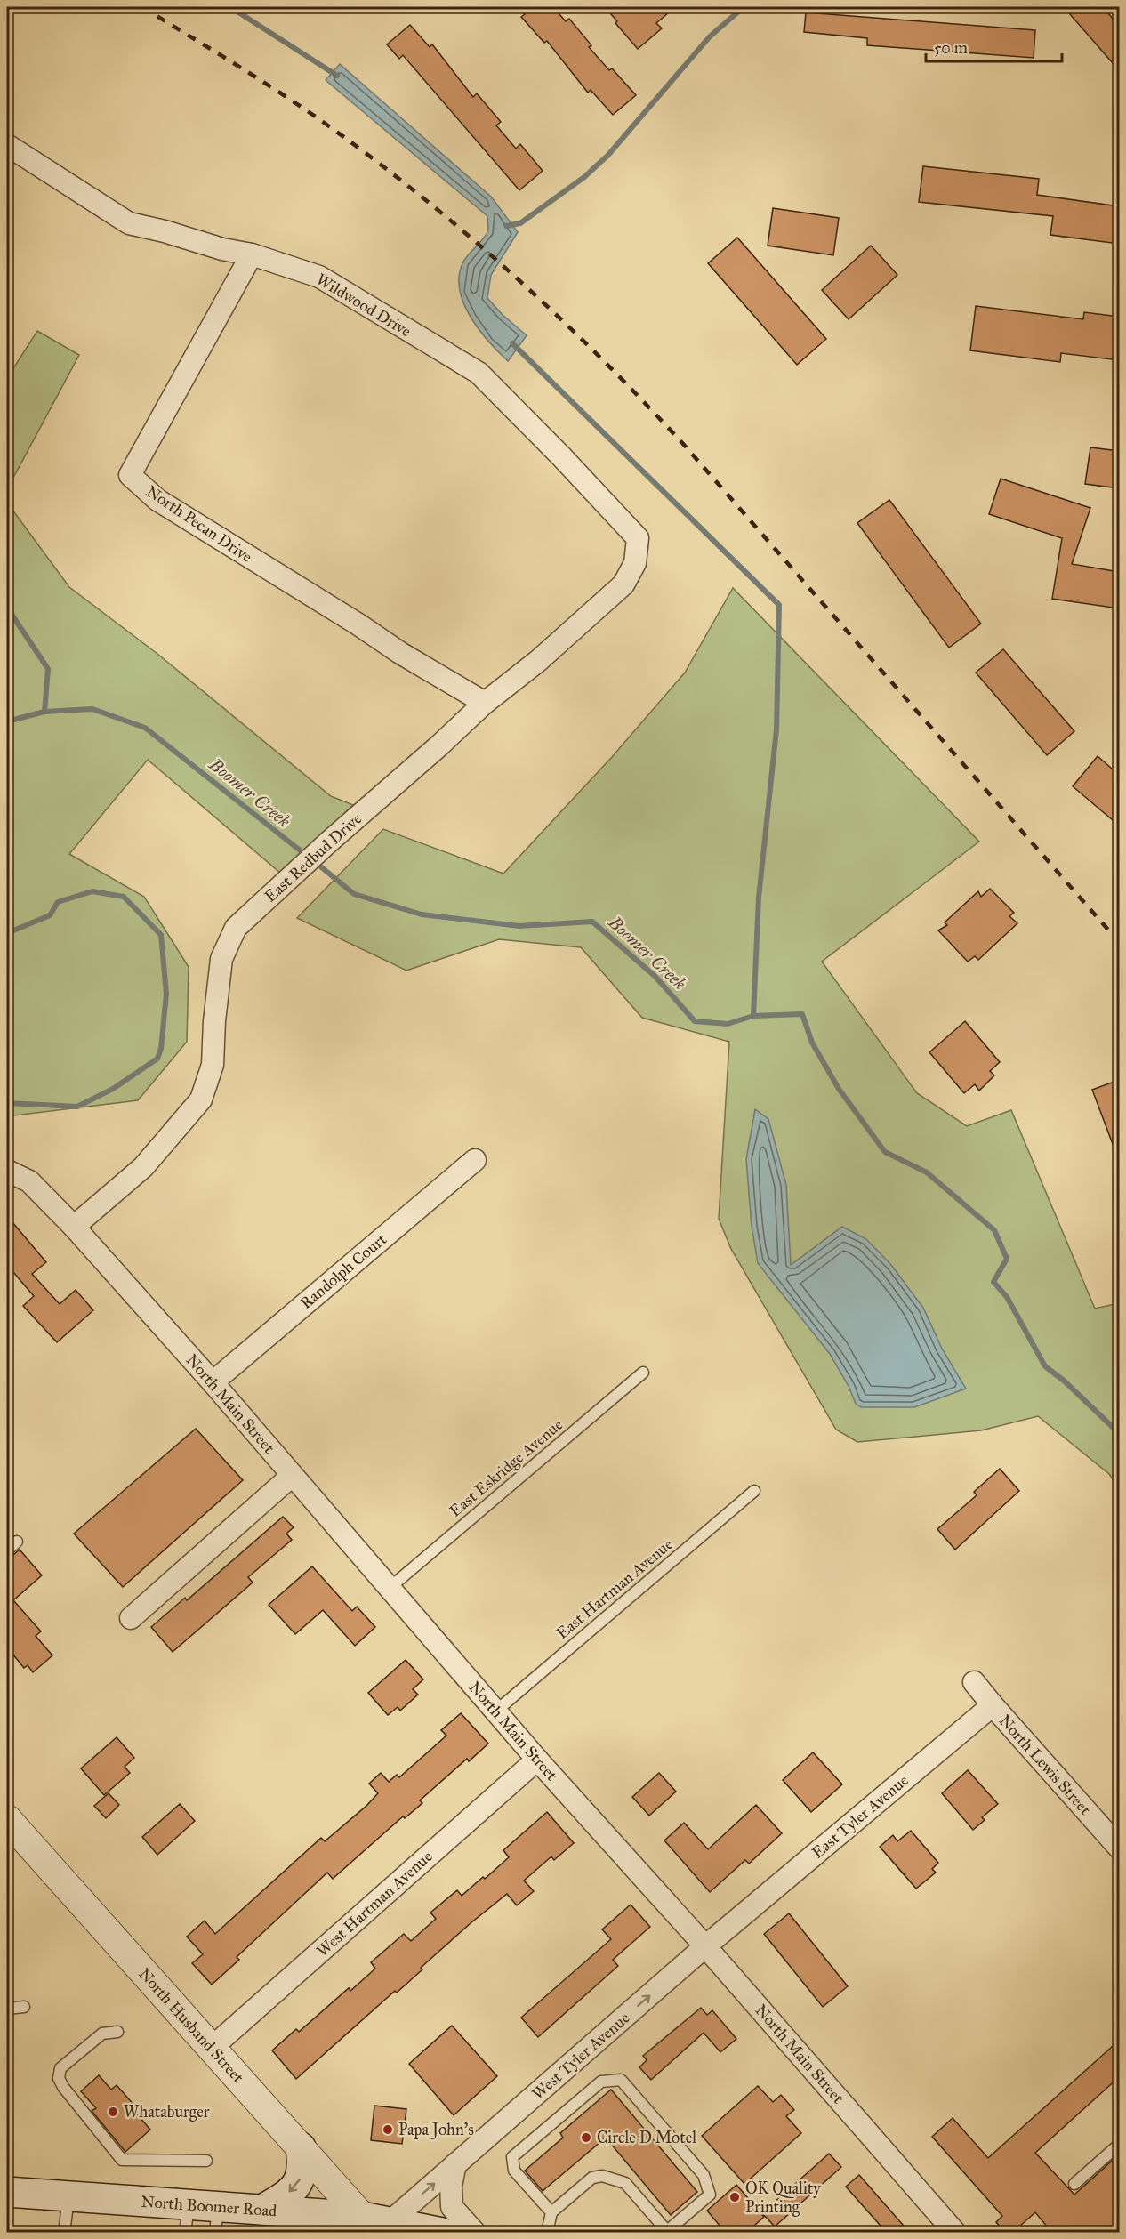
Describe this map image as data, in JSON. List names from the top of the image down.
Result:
{
  "streets": {
    "main road": ["North Boomer Road"],
    "street": [
      "Wildwood Drive",
      "North Pecan Drive",
      "East Redbud Drive",
      "Randolph Court",
      "North Main Street",
      "North Lewis Street",
      "East Tyler Avenue",
      "West Hartman Avenue",
      "North Husband Street",
      "West Tyler Avenue"
    ],
    "lane": ["East Eskridge Avenue", "East Hartman Avenue"]
  },
  "crossings": [
    ["Wildwood Drive", "North Pecan Drive"],
    ["Wildwood Drive", "East Redbud Drive"],
    ["North Pecan Drive", "East Redbud Drive"],
    ["East Redbud Drive", "North Main Street"],
    ["Randolph Court", "North Main Street"],
    ["North Main Street", "East Eskridge Avenue"],
    ["North Main Street", "East Hartman Avenue"],
    ["North Main Street", "East Tyler Avenue"],
    ["North Main Street", "West Hartman Avenue"],
    ["North Main Street", "West Tyler Avenue"],
    ["North Lewis Street", "East Tyler Avenue"],
    ["East Tyler Avenue", "West Tyler Avenue"],
    ["West Hartman Avenue", "North Husband Street"],
    ["North Husband Street", "West Tyler Avenue"],
    ["North Husband Street", "North Boomer Road"],
    ["West Tyler Avenue", "North Boomer Road"]
  ],
  "one_way": ["West Tyler Avenue"],
  "water": ["Boomer Creek"],
  "places": [
    "Whataburger",
    "Papa John's",
    "Circle D Motel",
    "OK Quality Printing"
  ],
  "scale_bar": "50 m"
}
